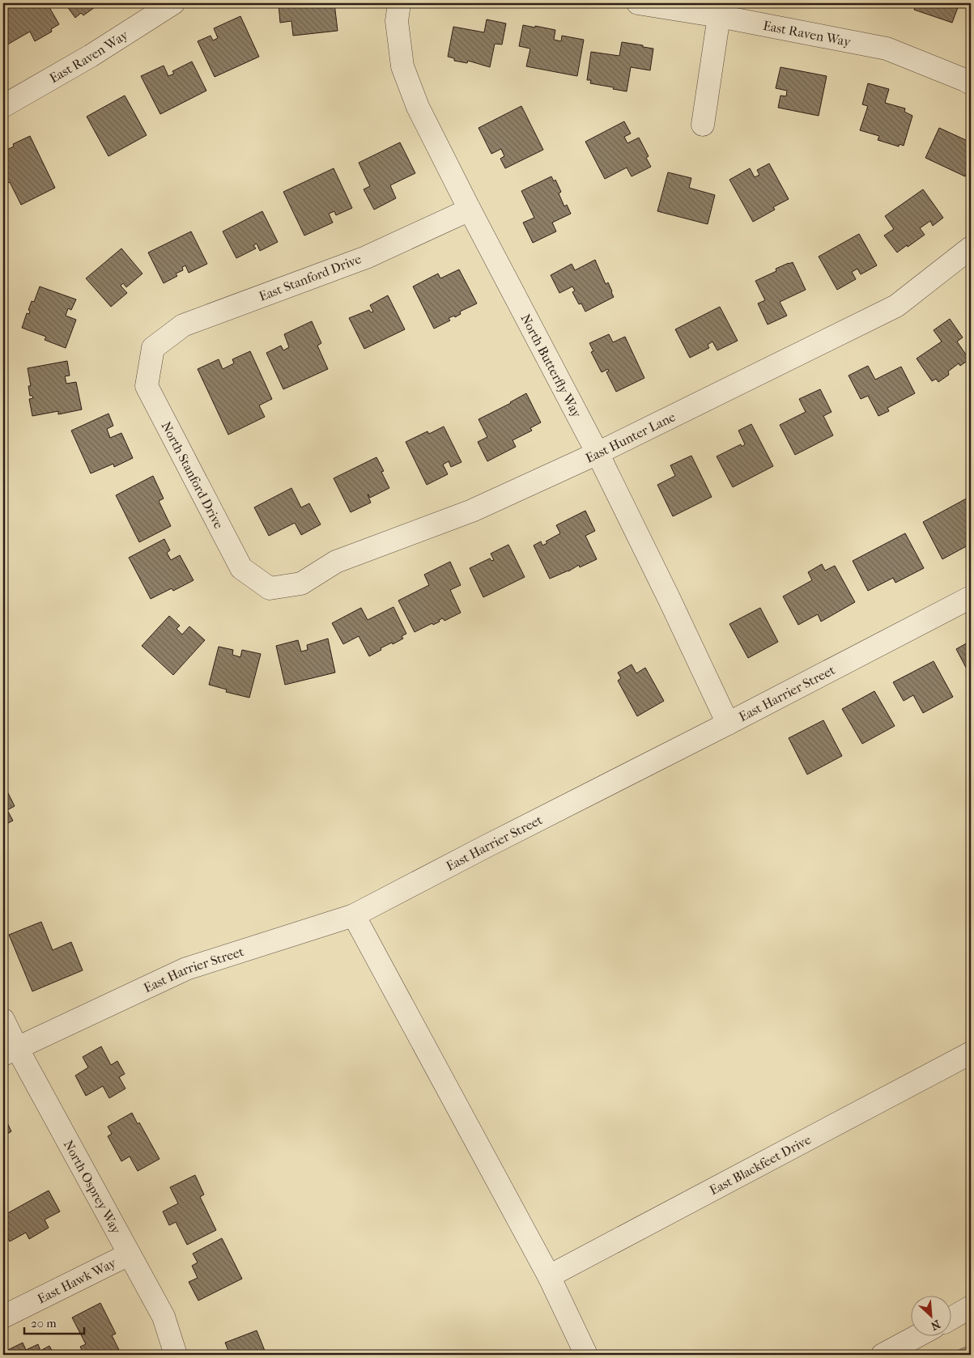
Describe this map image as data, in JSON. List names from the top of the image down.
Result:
{
  "streets": {
    "street": [
      "East Raven Way",
      "East Stanford Drive",
      "North Butterfly Way",
      "East Hunter Lane",
      "North Stanford Drive",
      "East Harrier Street",
      "East Blackfeet Drive",
      "North Osprey Way",
      "East Hawk Way"
    ]
  },
  "crossings": [
    ["East Stanford Drive", "North Butterfly Way"],
    ["East Stanford Drive", "North Stanford Drive"],
    ["North Butterfly Way", "East Hunter Lane"],
    ["North Butterfly Way", "East Harrier Street"],
    ["East Hunter Lane", "North Stanford Drive"],
    ["East Harrier Street", "North Osprey Way"],
    ["North Osprey Way", "East Hawk Way"]
  ],
  "scale_bar": "20 m",
  "north": "bottom right"
}
